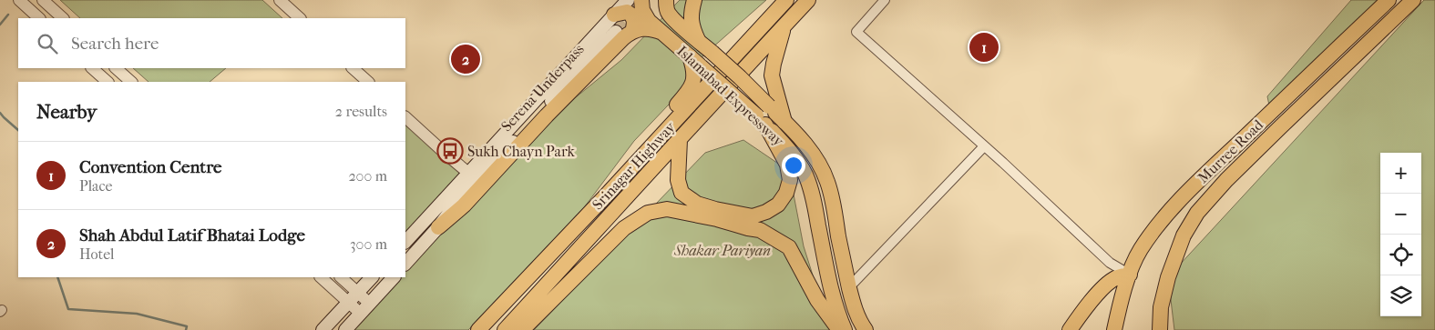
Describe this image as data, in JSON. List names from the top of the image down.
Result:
{
  "streets": {
    "main road": [
      "Serena Underpass",
      "Islamabad Expressway",
      "Murree Road",
      "Srinagar Highway"
    ]
  },
  "parks": ["Shakar Pariyan"],
  "places": {
    "bus stop": ["Sukh Chayn Park"]
  },
  "page": {
    "search": "Search here",
    "pins": ["1", "2"],
    "heading": ["Nearby", "2 results"],
    "list": [
      {
        "mark": "1",
        "name": "Convention Centre",
        "note": "Place",
        "value": "200 m"
      },
      {
        "mark": "2",
        "name": "Shah Abdul Latif Bhatai Lodge",
        "note": "Hotel",
        "value": "300 m"
      }
    ],
    "map_buttons": ["+", "−"]
  }
}
